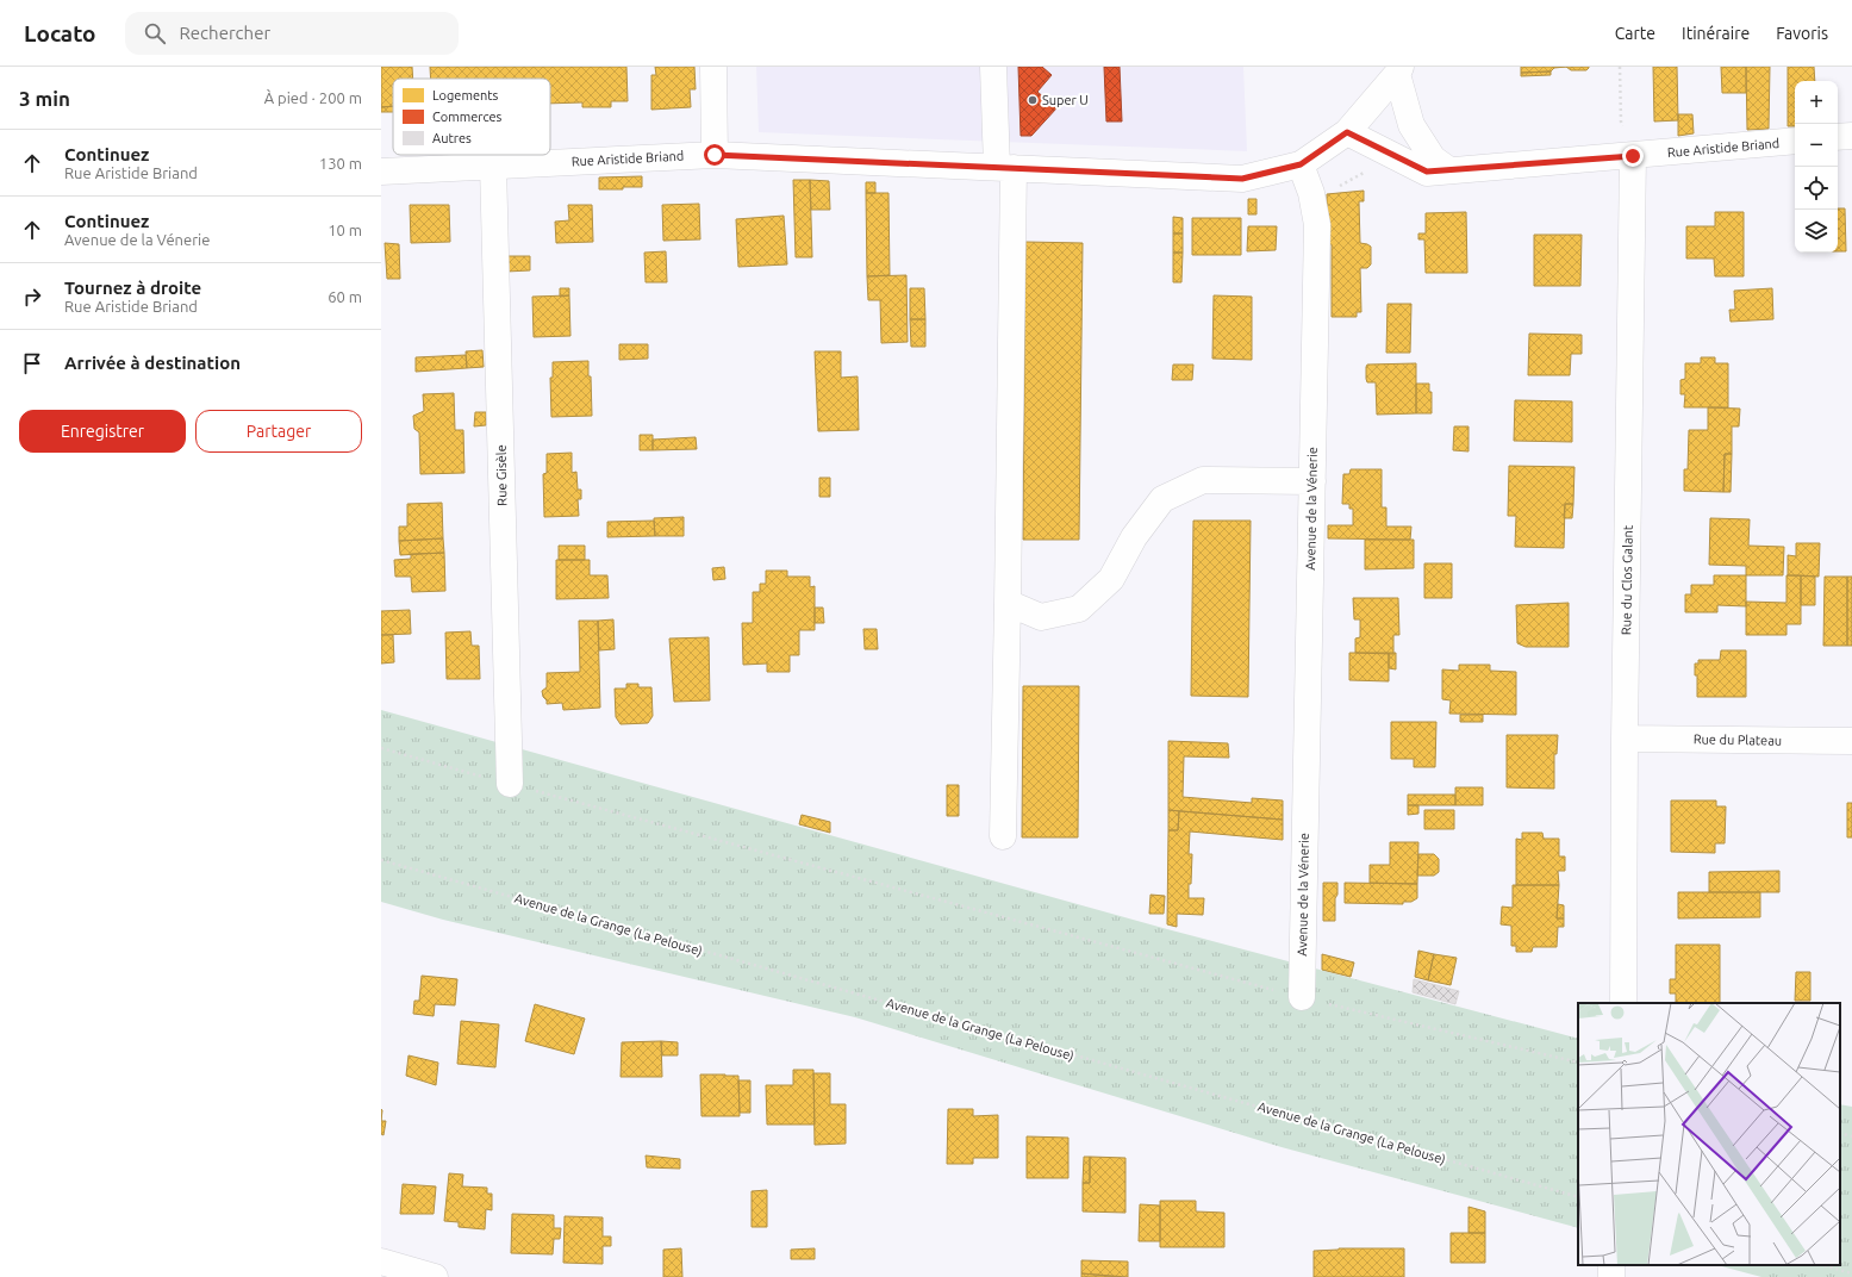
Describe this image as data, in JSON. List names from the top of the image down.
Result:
{
  "streets": {
    "street": [
      "Rue Aristide Briand",
      "Rue Gisèle",
      "Avenue de la Vénerie",
      "Rue du Clos Galant",
      "Rue du Plateau"
    ],
    "path": ["Avenue de la Grange (La Pelouse)"]
  },
  "crossings": [
    ["Rue Aristide Briand", "Rue Gisèle"],
    ["Rue Aristide Briand", "Avenue de la Vénerie"],
    ["Rue Aristide Briand", "Rue du Clos Galant"],
    ["Rue du Clos Galant", "Rue du Plateau"]
  ],
  "places": ["Super U"],
  "legend": ["Logements", "Commerces", "Autres"],
  "page": {
    "header": "Locato",
    "search": "Rechercher",
    "nav": ["Carte", "Itinéraire", "Favoris"],
    "heading": ["3 min", "À pied · 200 m"],
    "map_buttons": ["+", "−"],
    "list": [
      ["Continuez", "Rue Aristide Briand", "130 m"],
      ["Continuez", "Avenue de la Vénerie", "10 m"],
      ["Tournez à droite", "Rue Aristide Briand", "60 m"],
      "Arrivée à destination"
    ],
    "buttons": ["Enregistrer", "Partager"]
  }
}
